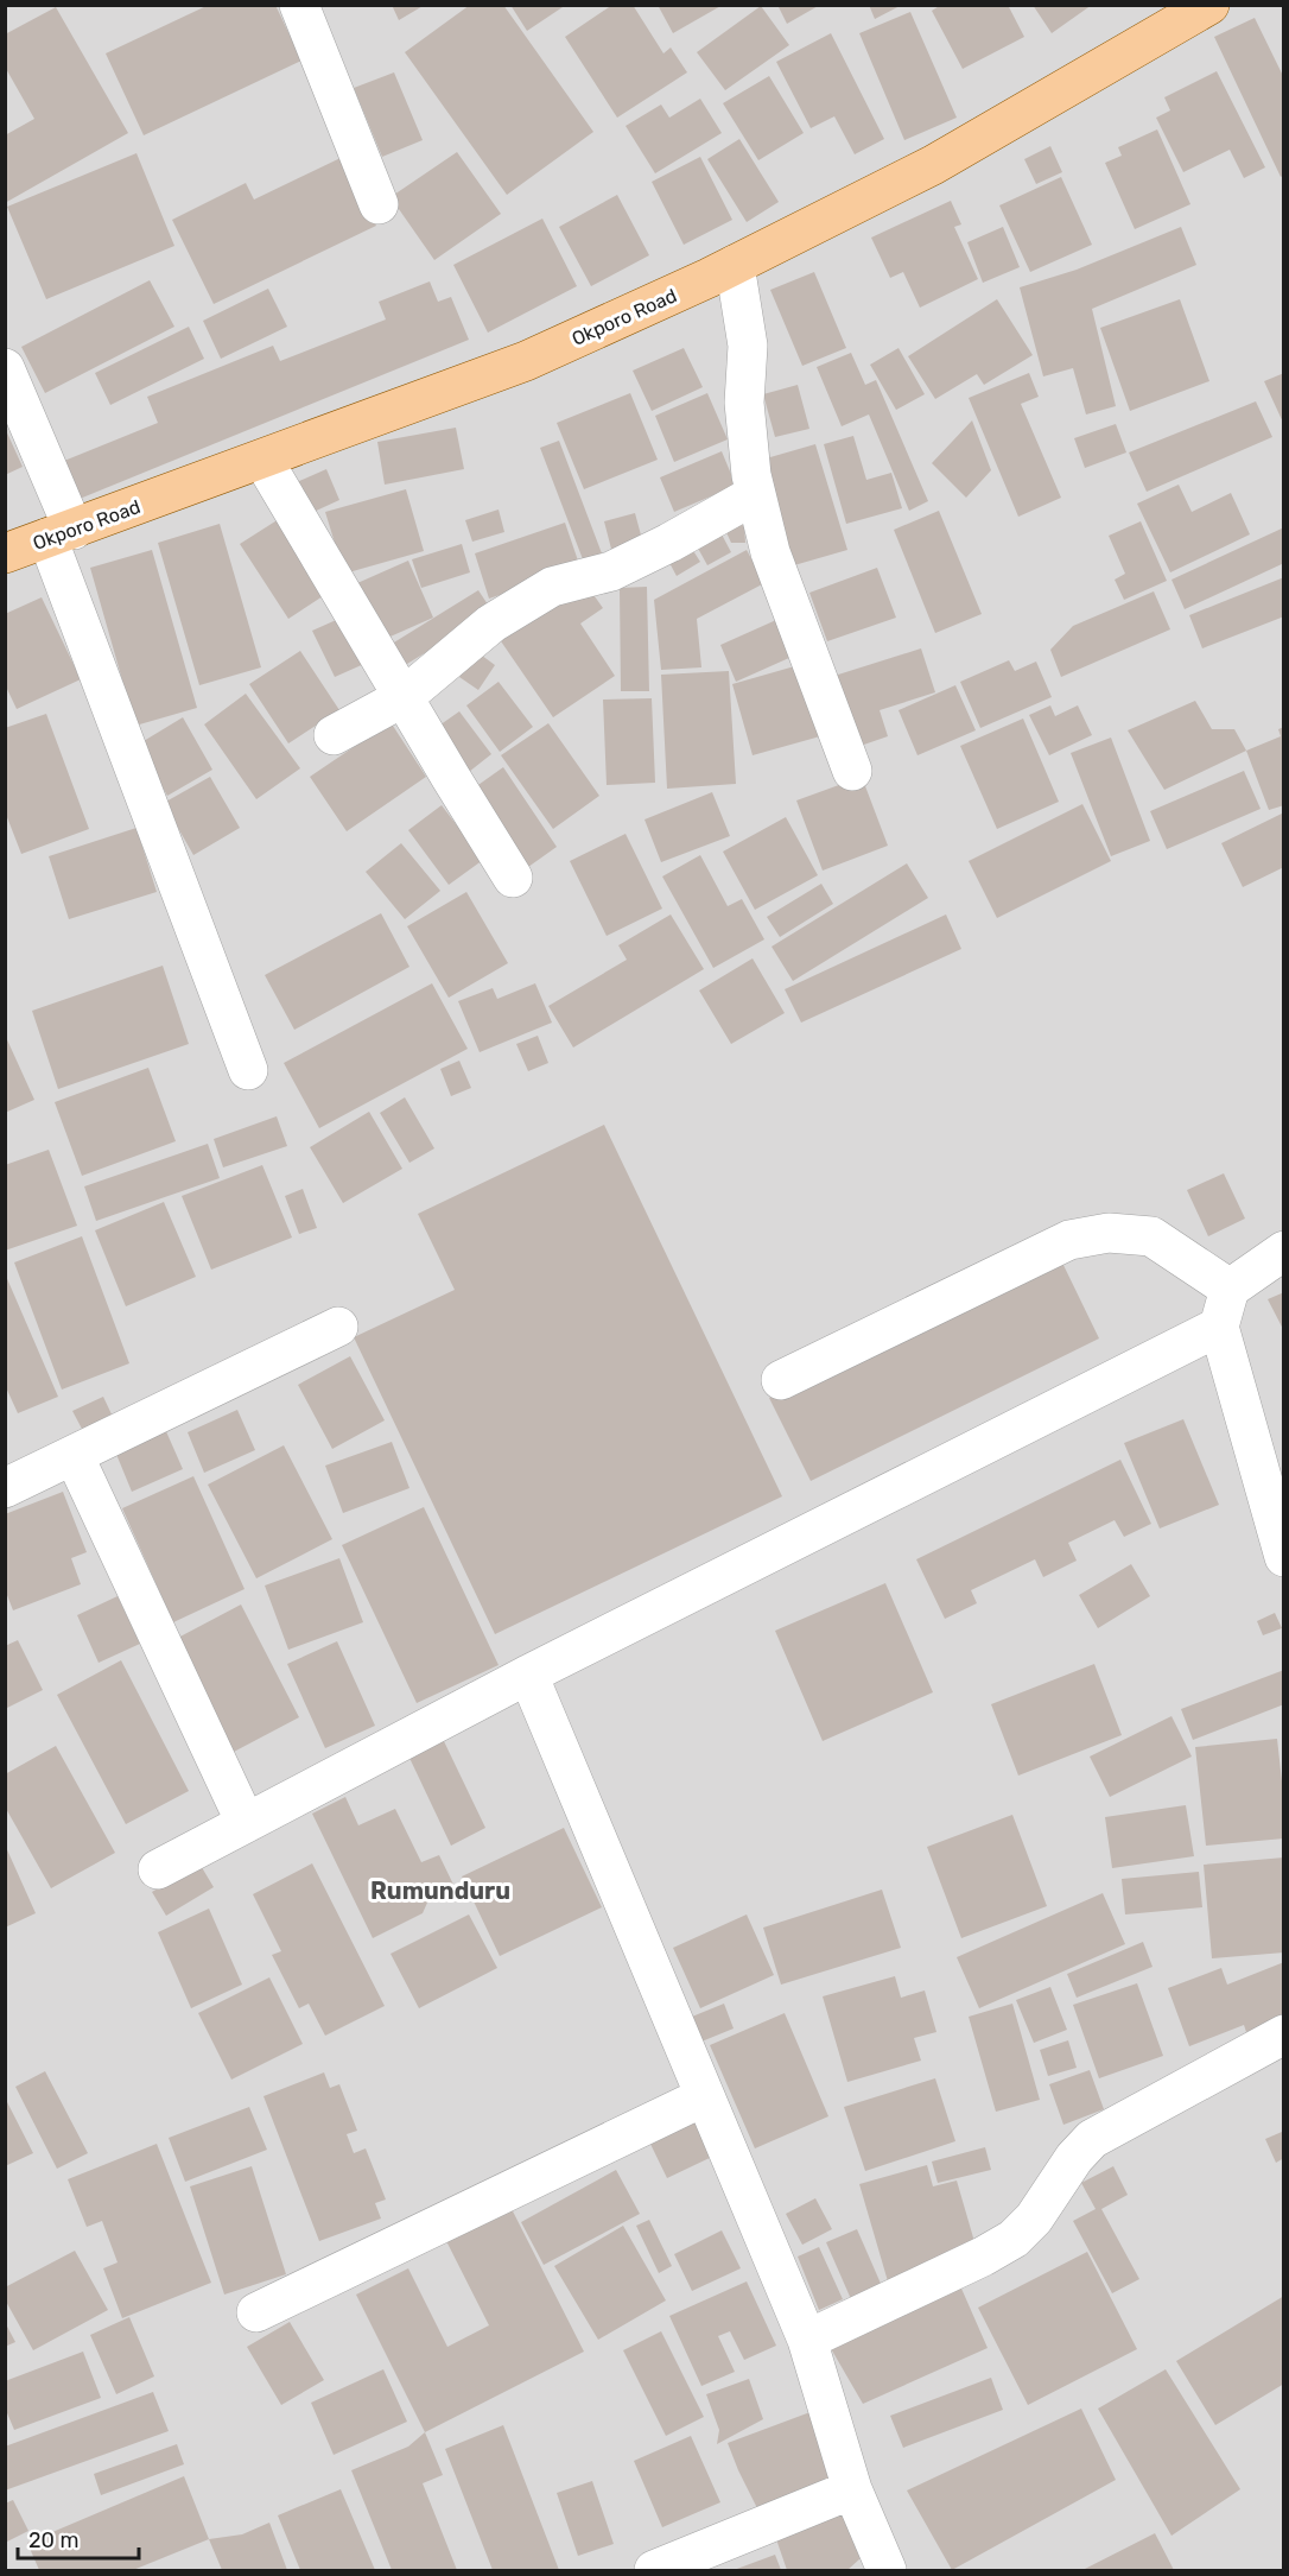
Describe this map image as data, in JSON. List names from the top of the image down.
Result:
{
  "streets": {
    "main road": ["Okporo Road"]
  },
  "districts": ["Rumunduru"],
  "scale_bar": "20 m"
}
